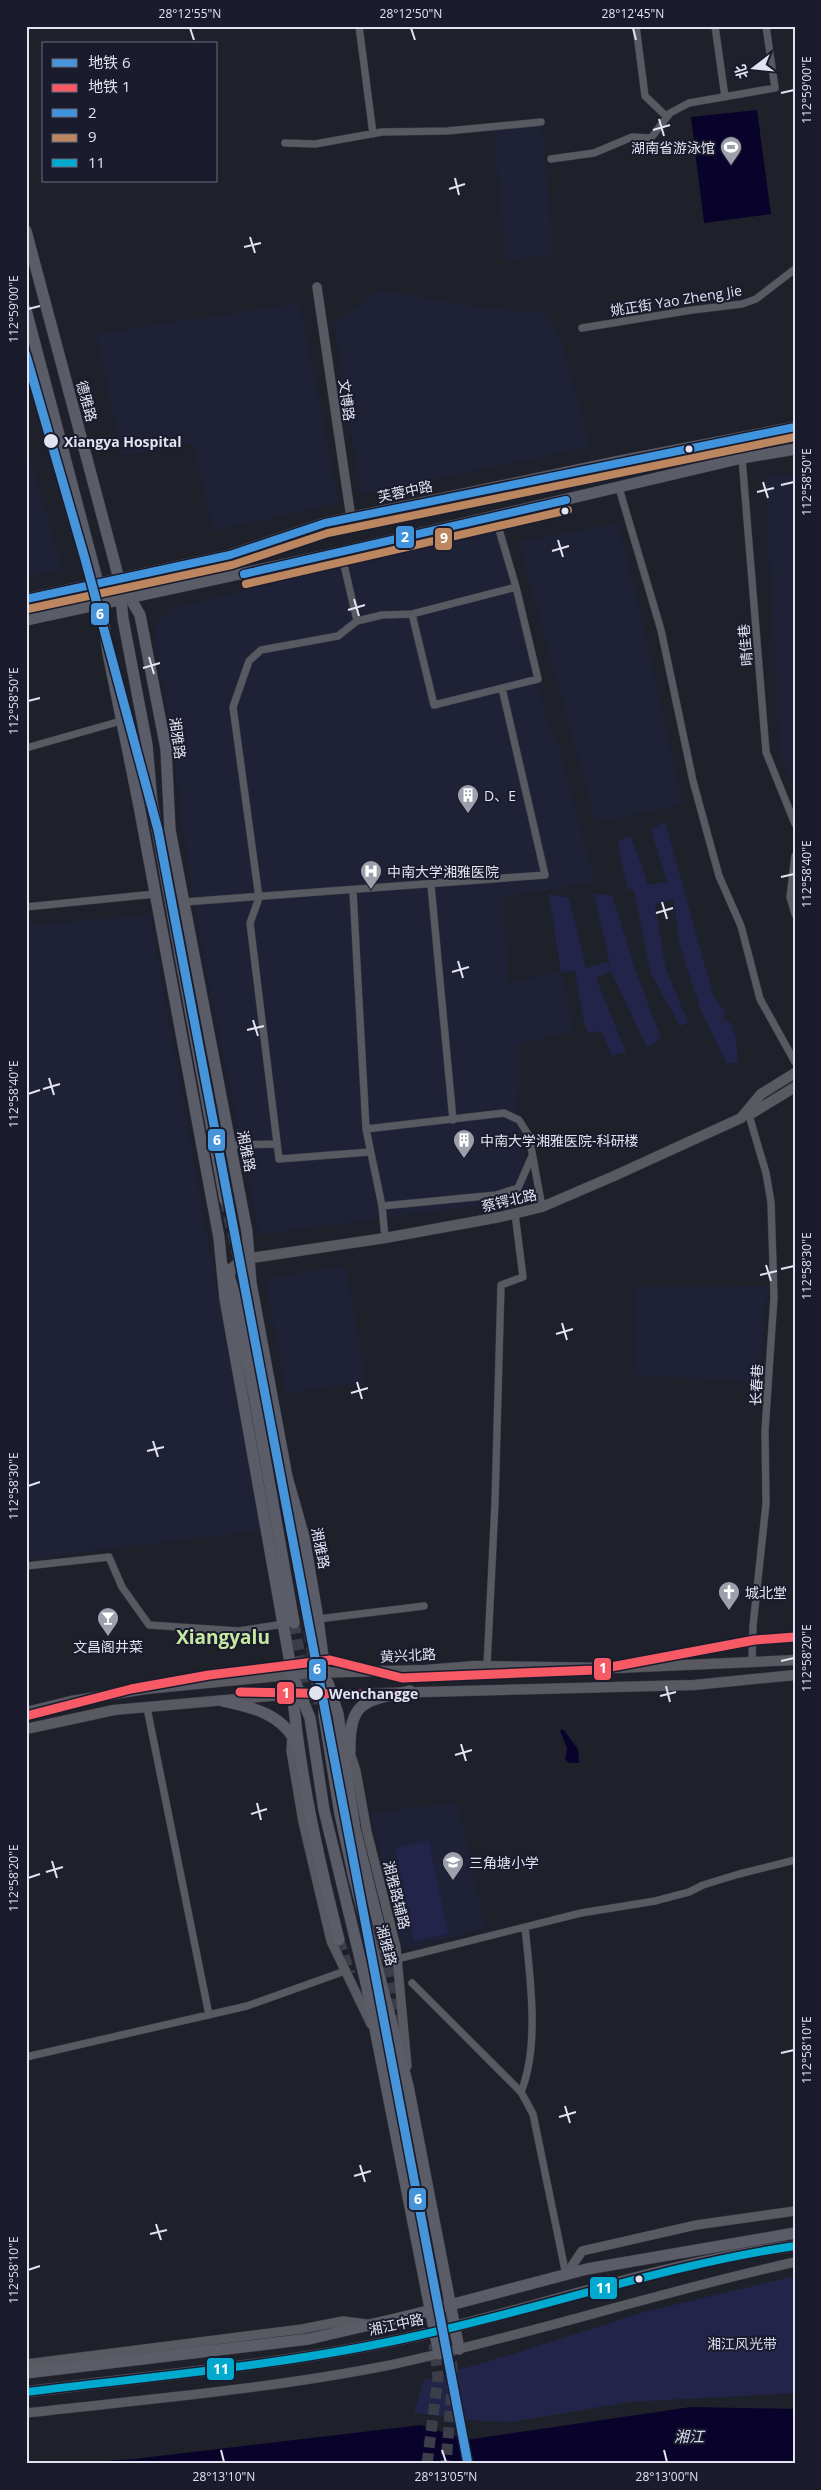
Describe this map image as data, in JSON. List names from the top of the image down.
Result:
{
  "streets": {
    "main road": [
      "德雅路",
      "芙蓉中路",
      "湘雅路",
      "蔡锷北路",
      "黄兴北路",
      "湘江中路"
    ],
    "street": [
      "姚正街 Yao Zheng Jie",
      "文博路",
      "晴佳巷",
      "长春巷",
      "湘雅路辅路"
    ]
  },
  "crossings": [
    ["文博路", "芙蓉中路"],
    ["德雅路", "芙蓉中路"],
    ["德雅路", "湘雅路"],
    ["芙蓉中路", "湘雅路"],
    ["湘雅路", "蔡锷北路"],
    ["湘雅路", "黄兴北路"],
    ["湘雅路", "湘雅路辅路"],
    ["湘雅路", "湘江中路"],
    ["蔡锷北路", "长春巷"],
    ["长春巷", "黄兴北路"]
  ],
  "districts": ["Xiangyalu"],
  "water": ["湘江"],
  "parks": ["湘江风光带"],
  "places": {
    "sports": ["湖南省游泳馆"],
    "other": ["Xiangya Hospital", "Wenchangge"],
    "building": ["D、E", "中南大学湘雅医院-科研楼"],
    "hospital": ["中南大学湘雅医院"],
    "church": ["城北堂"],
    "bar": ["文昌阁井菜"],
    "school or university": ["三角塘小学"]
  },
  "lines": [
    "metro line 6",
    "transit line 2",
    "transit line 9",
    "metro line 1",
    "transit line 11"
  ],
  "legend": [
    "地铁 6",
    "地铁 1",
    "2",
    "9",
    "11"
  ],
  "north": "left",
  "coordinates": [
    "28°12'55\"N",
    "28°12'50\"N",
    "28°12'45\"N",
    "112°59'00\"E",
    "112°58'50\"E",
    "112°58'40\"E",
    "112°58'30\"E",
    "112°58'20\"E",
    "112°58'10\"E",
    "28°13'10\"N",
    "28°13'05\"N",
    "28°13'00\"N"
  ]
}
